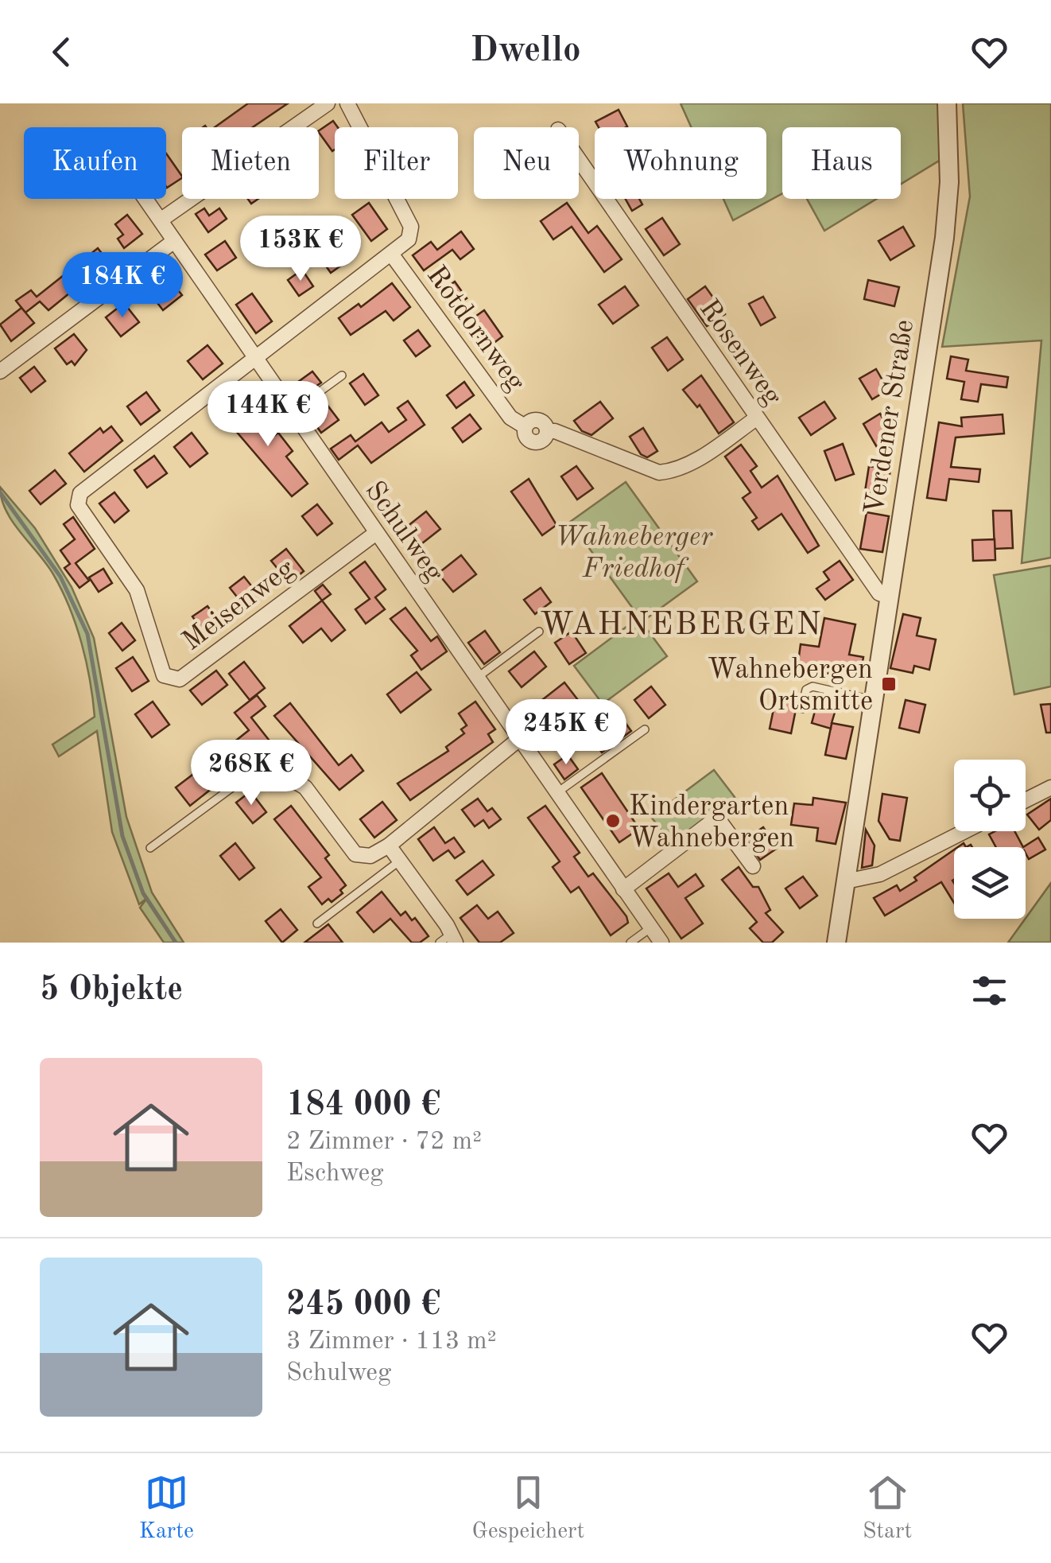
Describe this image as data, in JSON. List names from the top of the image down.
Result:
{
  "streets": {
    "street": [
      "Rotdornweg",
      "Rosenweg",
      "Verdener Straße",
      "Schulweg",
      "Meisenweg"
    ]
  },
  "crossings": [
    ["Rotdornweg", "Rosenweg"],
    ["Rosenweg", "Verdener Straße"],
    ["Schulweg", "Meisenweg"]
  ],
  "districts": ["WAHNEBERGEN"],
  "parks": ["Wahneberger Friedhof"],
  "places": {
    "transit": ["Wahnebergen Ortsmitte"],
    "other": ["Kindergarten Wahnebergen"]
  },
  "page": {
    "header": "Dwello",
    "chip": [
      "Kaufen",
      "Mieten",
      "Filter",
      "Neu",
      "Wohnung",
      "Haus"
    ],
    "price": [
      "153K €",
      "184K €",
      "144K €",
      "245K €",
      "268K €"
    ],
    "heading": "5 Objekte",
    "list": [
      {
        "name": "184 000 €",
        "note": "2 Zimmer · 72 m² · Eschweg"
      },
      {
        "name": "245 000 €",
        "note": "3 Zimmer · 113 m² · Schulweg"
      }
    ],
    "tabs": ["Karte", "Gespeichert", "Start"]
  }
}
